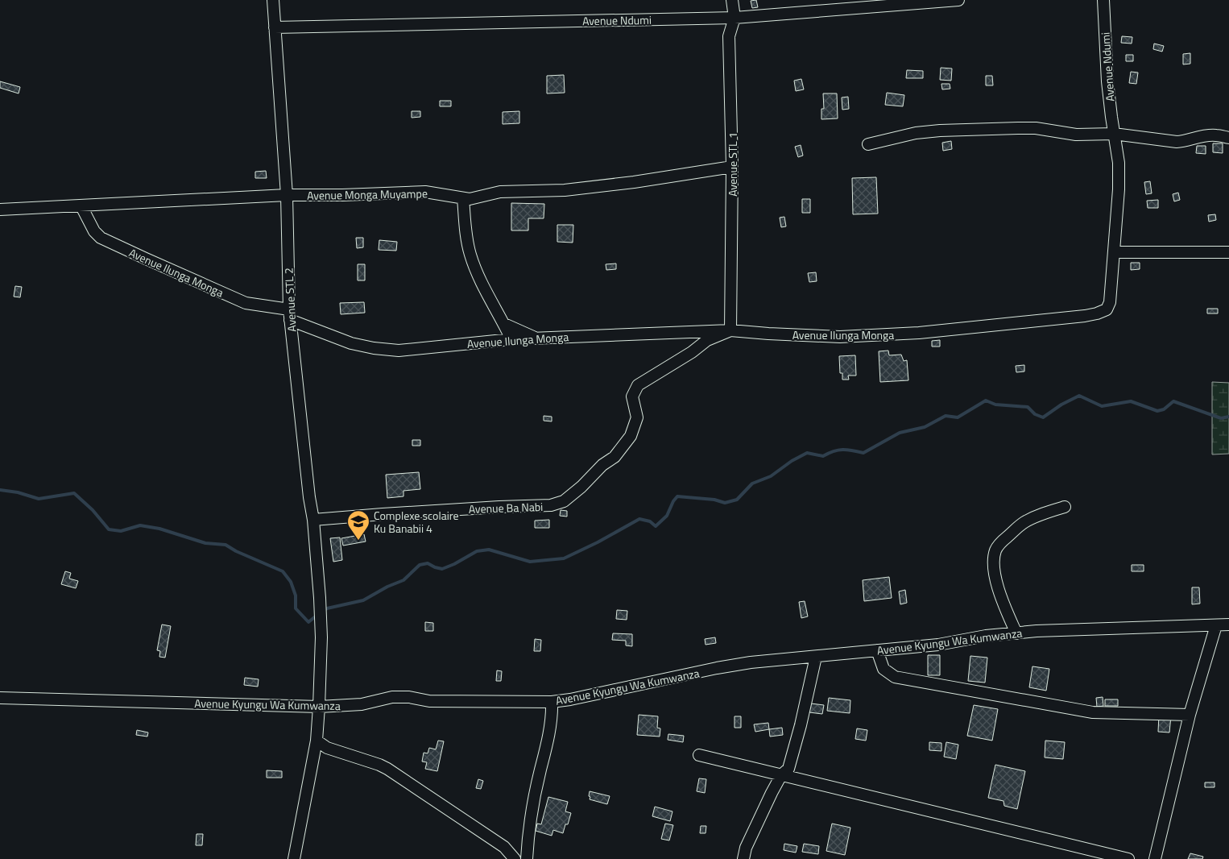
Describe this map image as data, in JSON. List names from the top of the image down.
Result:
{
  "streets": {
    "street": [
      "Avenue Ndumi",
      "Avenue STL 1",
      "Avenue Monga Muyampe",
      "Avenue Ilunga Monga",
      "Avenue STL 2",
      "Avenue Ba Nabi",
      "Avenue Kyungu Wa Kumwanza"
    ]
  },
  "crossings": [
    ["Avenue Ndumi", "Avenue STL 1"],
    ["Avenue Ndumi", "Avenue Ilunga Monga"],
    ["Avenue Ndumi", "Avenue STL 2"],
    ["Avenue STL 1", "Avenue Monga Muyampe"],
    ["Avenue STL 1", "Avenue Ilunga Monga"],
    ["Avenue STL 1", "Avenue Ba Nabi"],
    ["Avenue Monga Muyampe", "Avenue Ilunga Monga"],
    ["Avenue Monga Muyampe", "Avenue STL 2"],
    ["Avenue Ilunga Monga", "Avenue STL 2"],
    ["Avenue Ilunga Monga", "Avenue Ba Nabi"],
    ["Avenue STL 2", "Avenue Ba Nabi"],
    ["Avenue STL 2", "Avenue Kyungu Wa Kumwanza"]
  ],
  "places": {
    "school or university": ["Complexe scolaire Ku Banabii 4"]
  }
}
